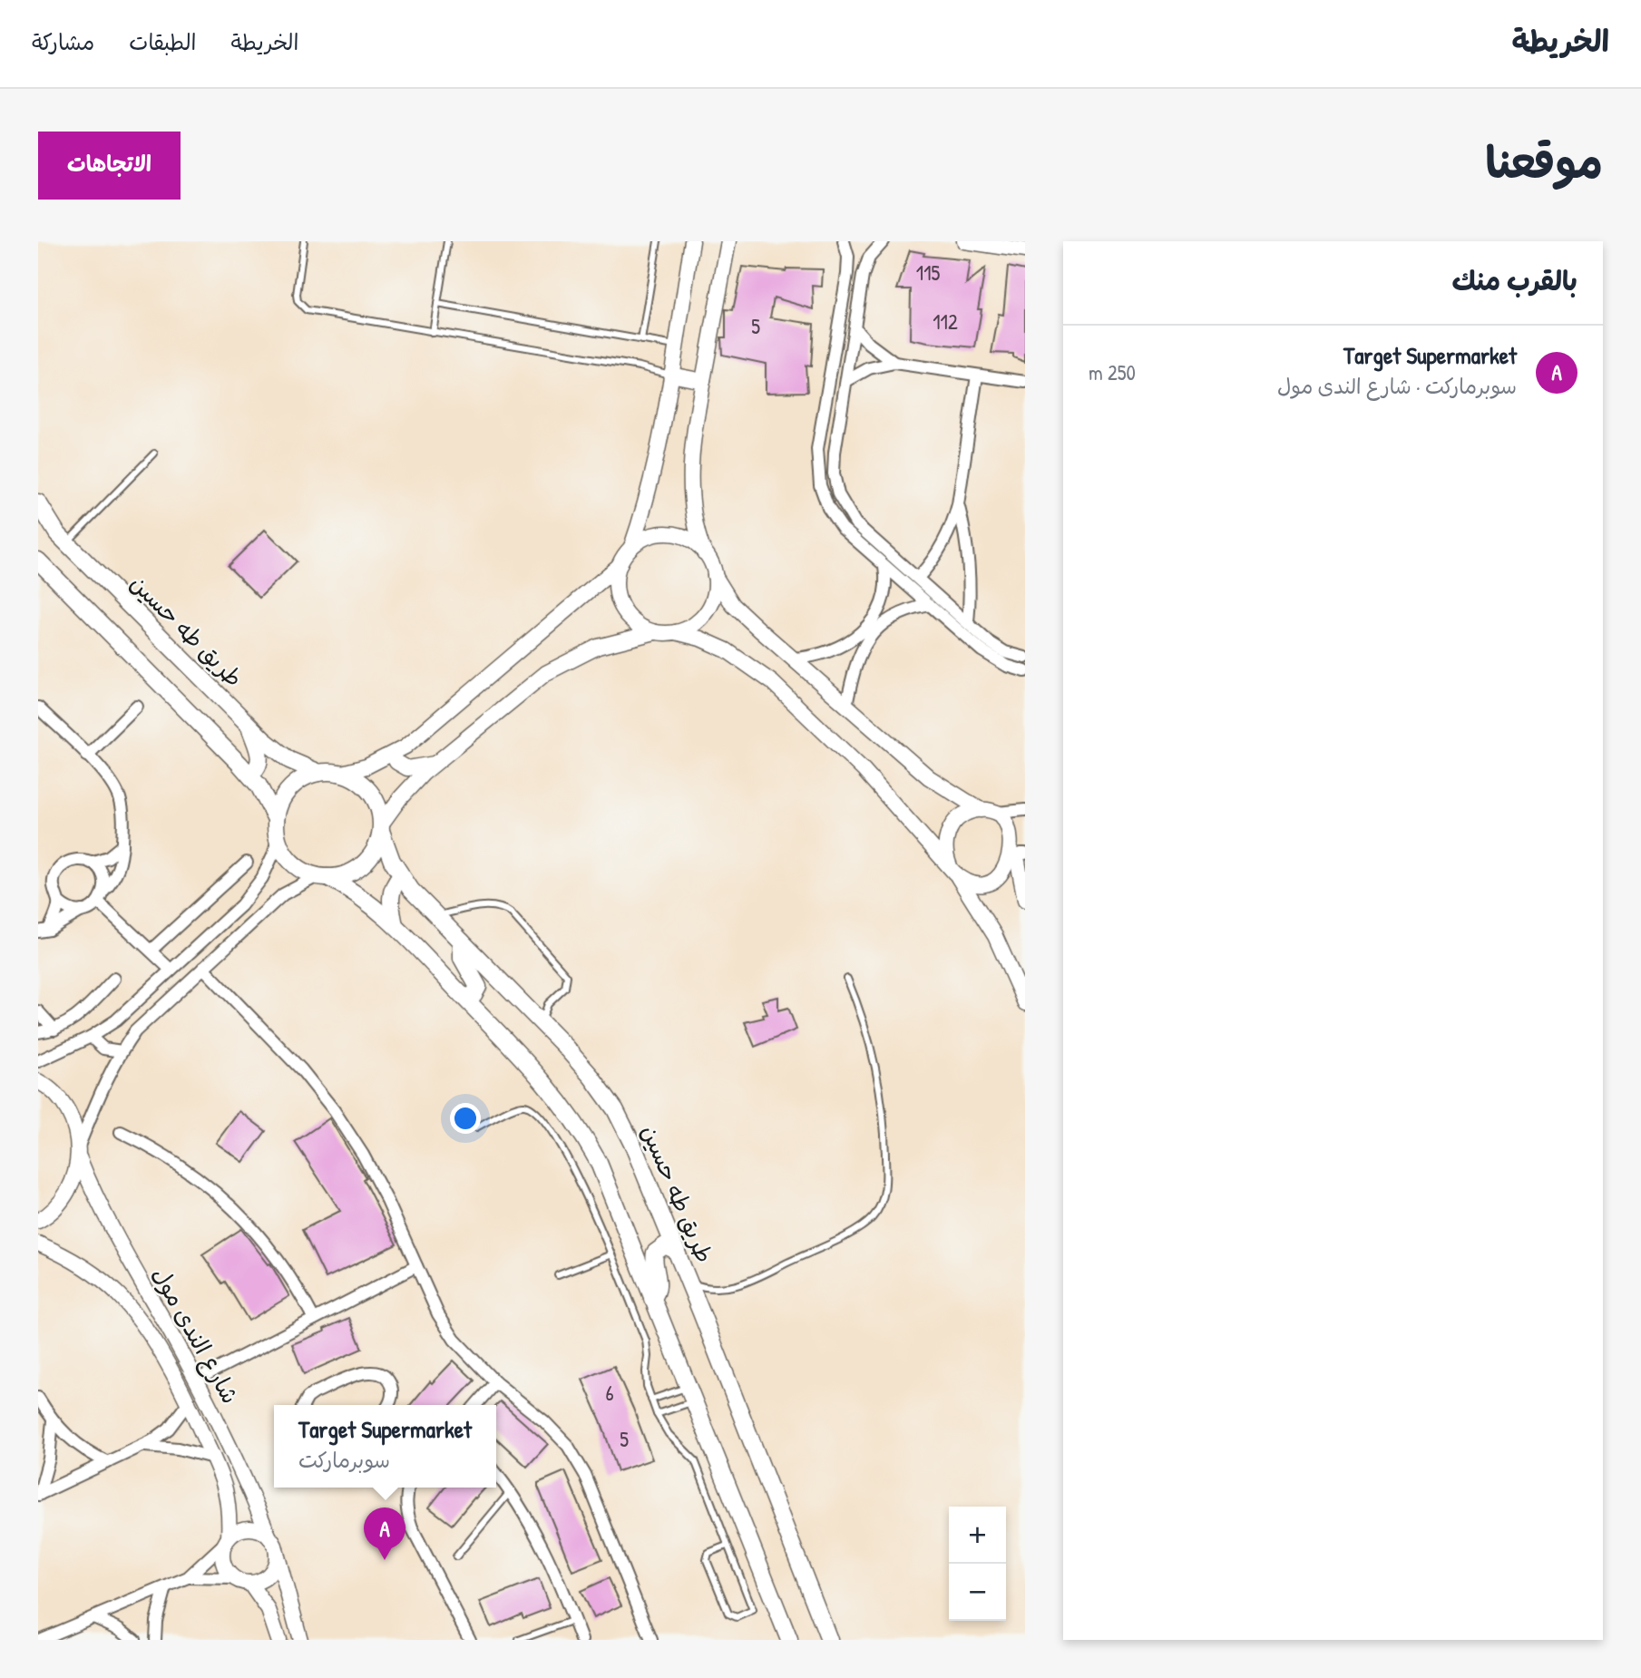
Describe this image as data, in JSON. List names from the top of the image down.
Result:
{
  "streets": {
    "main road": ["طريق طه حسين"],
    "street": ["شارع الندى مول"]
  },
  "house_numbers": [
    "115",
    "112",
    "5",
    "6",
    "5"
  ],
  "page": {
    "header": "الخريطة",
    "nav": ["الخريطة", "الطبقات", "مشاركة"],
    "title": "موقعنا",
    "buttons": "الاتجاهات",
    "heading": "بالقرب منك",
    "list": [
      {
        "mark": "A",
        "name": "Target Supermarket",
        "note": "سوبرماركت · شارع الندى مول",
        "value": "250 m"
      }
    ],
    "popup": ["Target Supermarket", "سوبرماركت"],
    "map_buttons": ["+", "−"],
    "pins": "A"
  }
}
